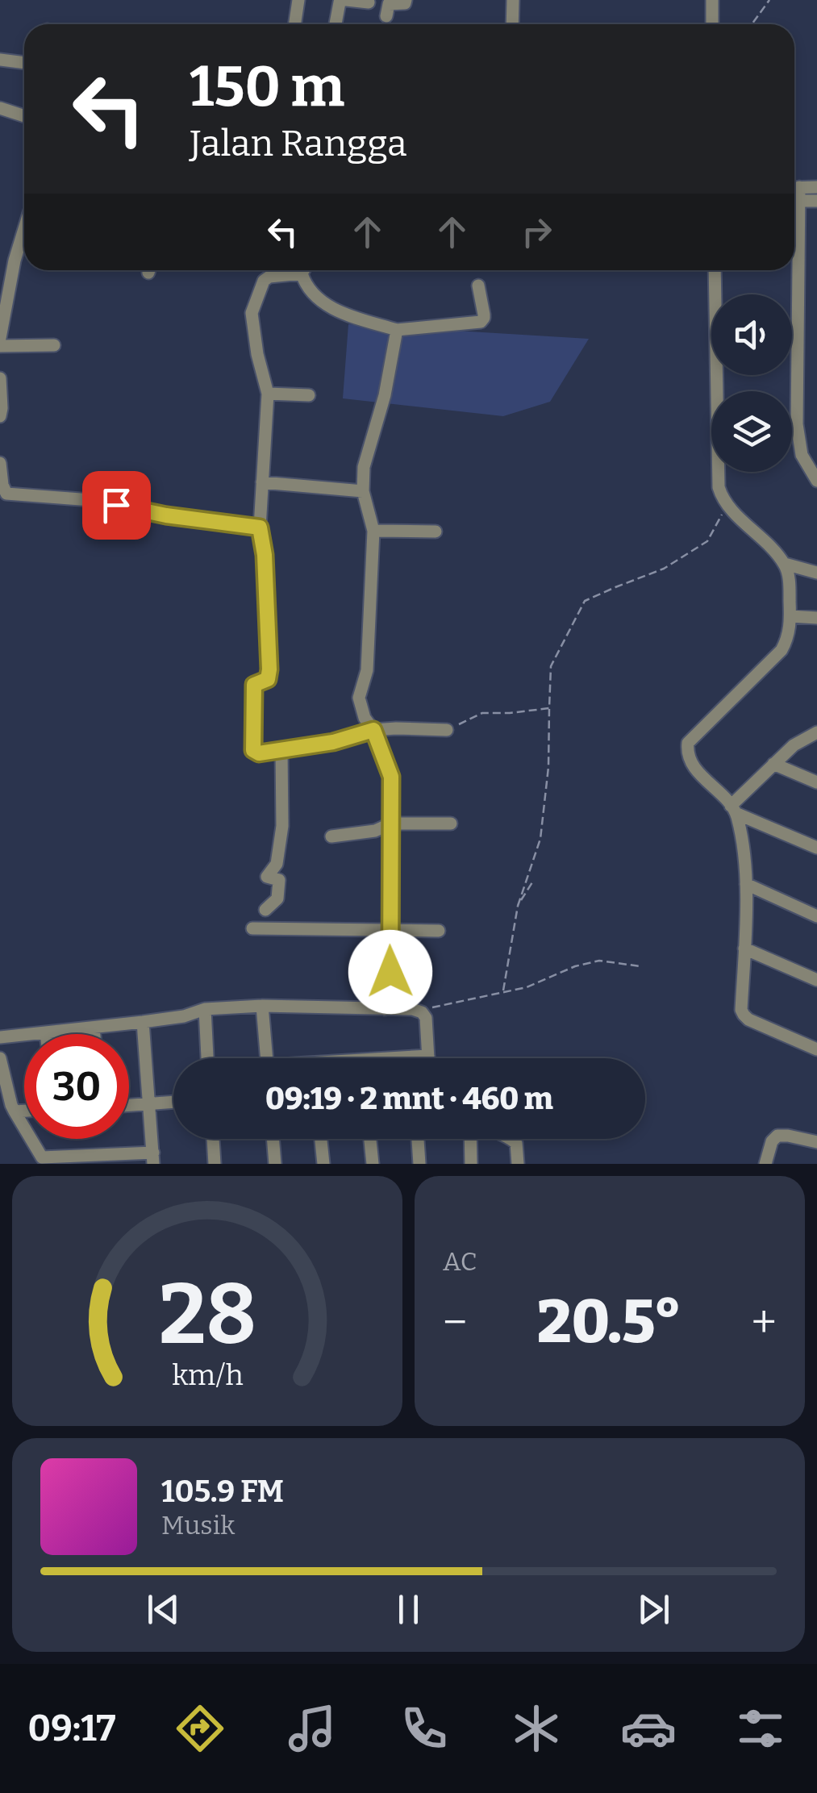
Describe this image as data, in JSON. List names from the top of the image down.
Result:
{
  "page": {
    "turn": ["150 m", "Jalan Rangga"],
    "limit": "30",
    "trip": "09:19 · 2 mnt · 460 m",
    "tile": "AC",
    "heat": ["−", "20.5°", "+"],
    "song": ["105.9 FM", "Musik"],
    "tabs": "09:17",
    "gauge": ["28", "km/h"]
  }
}
